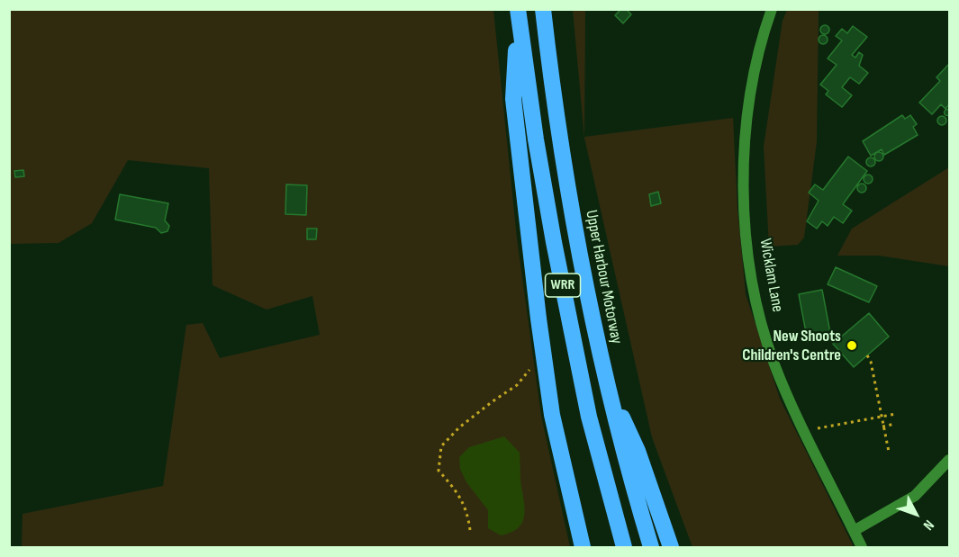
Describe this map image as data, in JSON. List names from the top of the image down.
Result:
{
  "streets": {
    "highway": ["Upper Harbour Motorway", "WRR"],
    "street": ["Wicklam Lane"]
  },
  "places": ["New Shoots Children's Centre"],
  "north": "bottom right"
}
